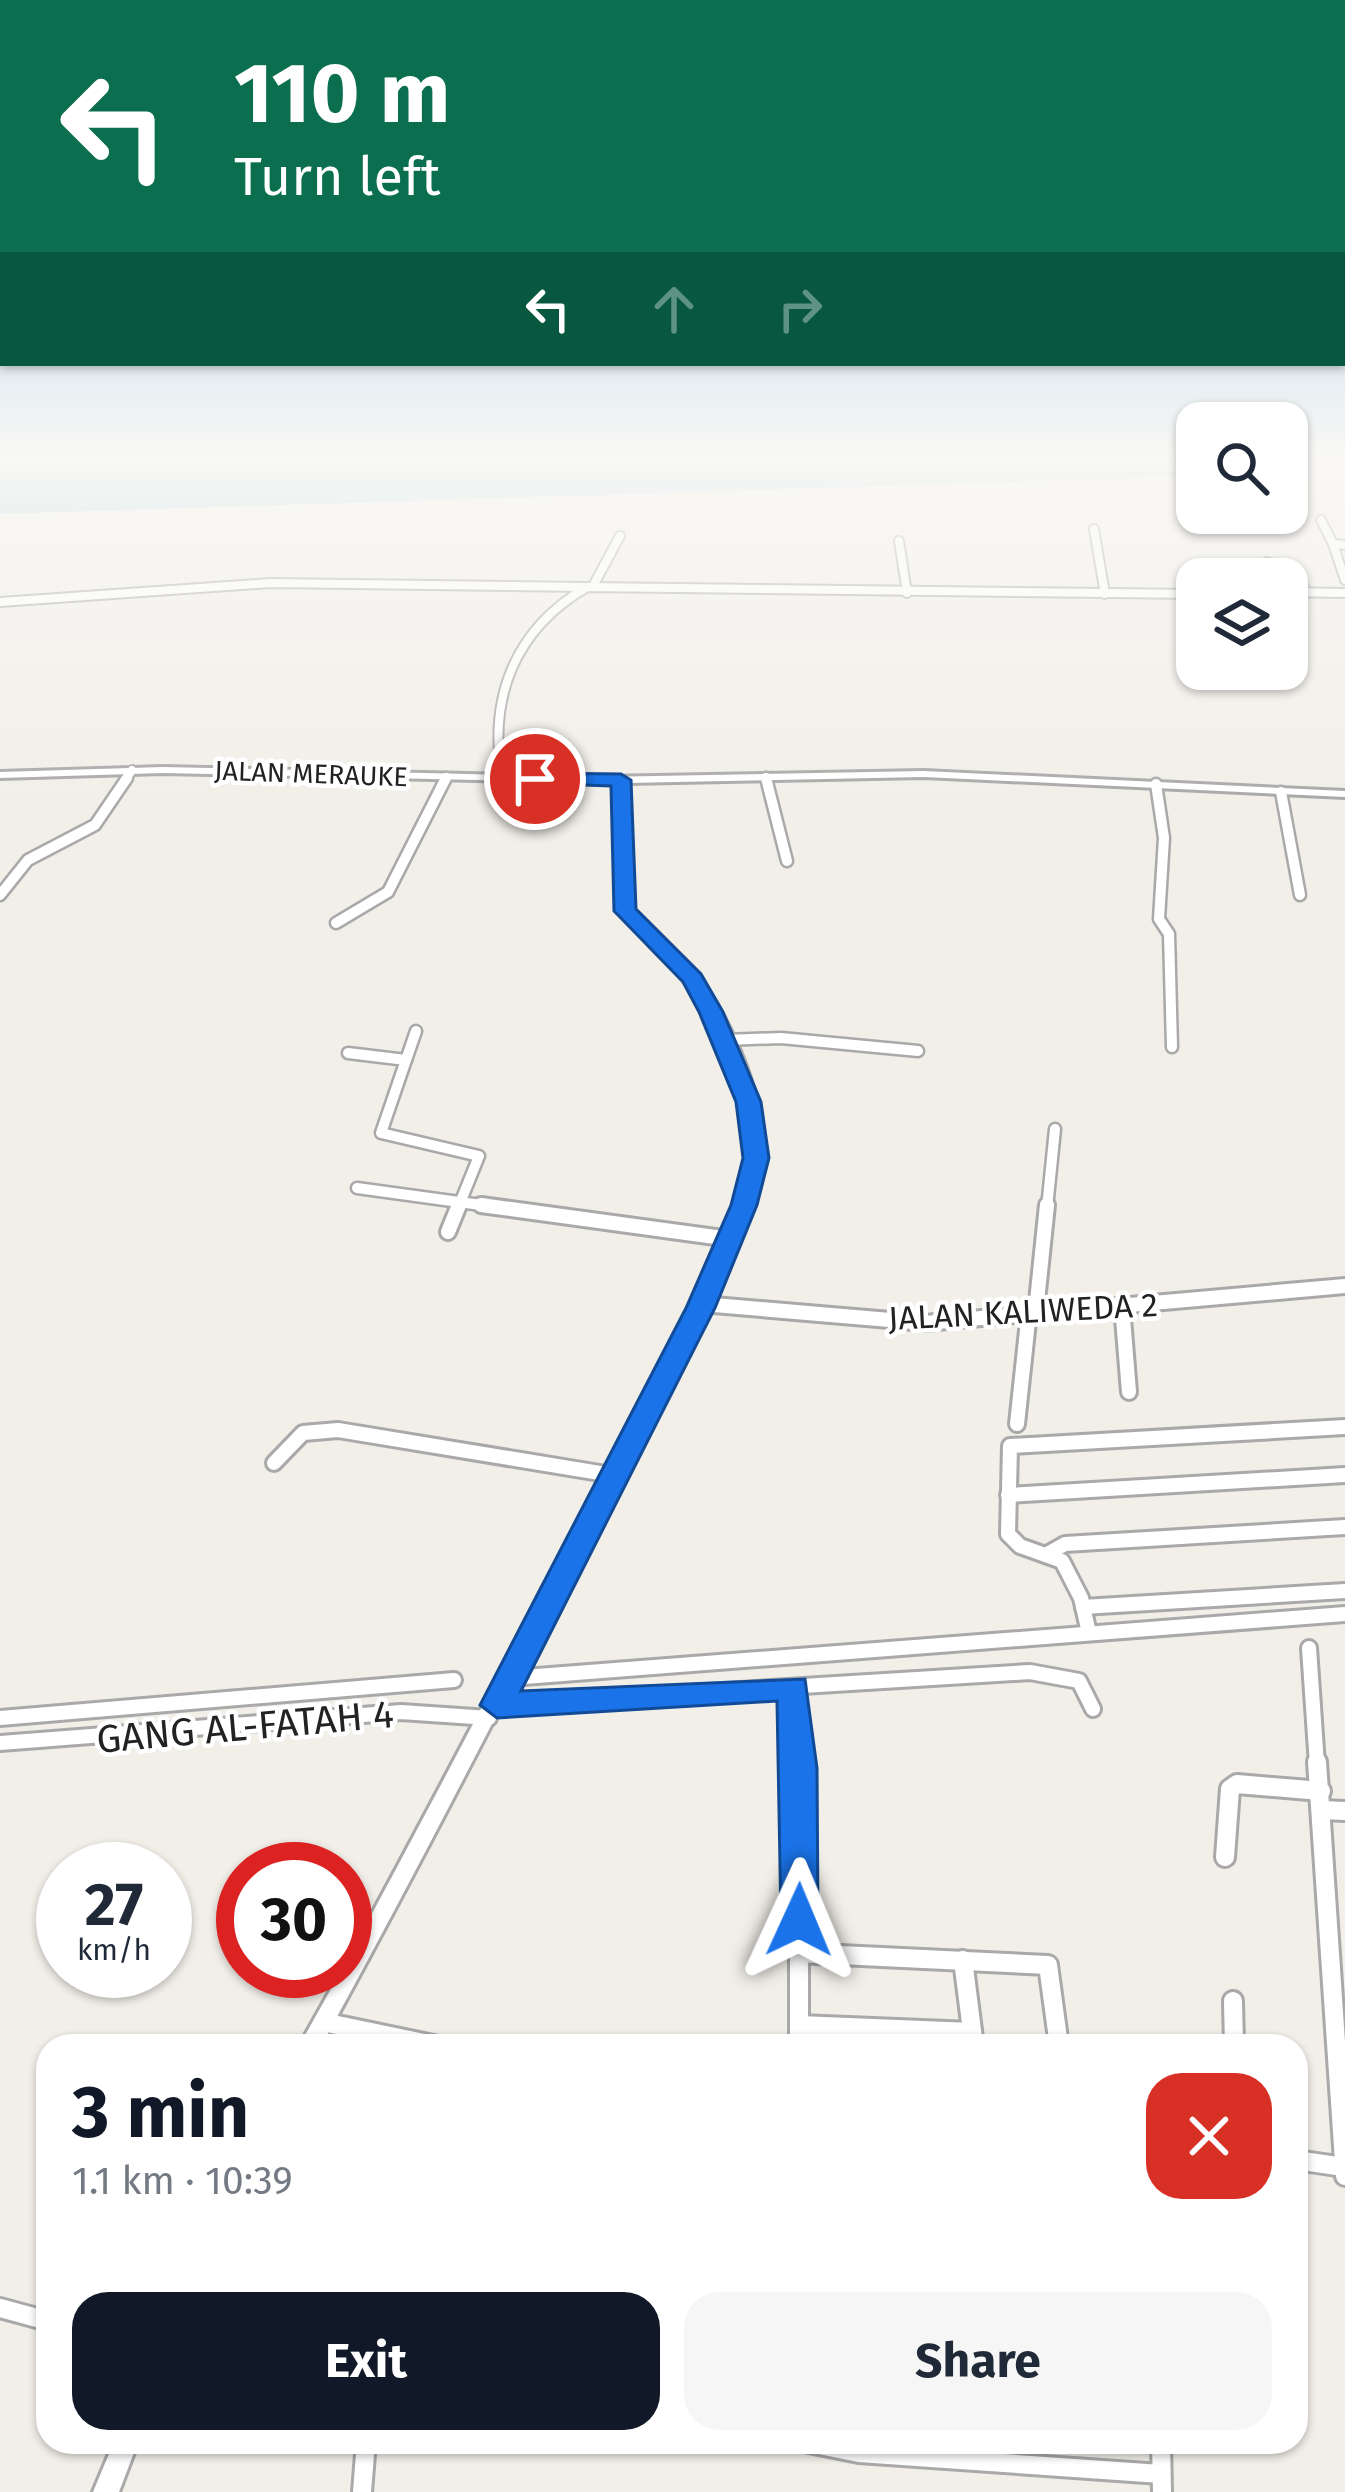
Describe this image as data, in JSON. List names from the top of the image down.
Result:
{
  "streets": {
    "street": ["JALAN MERAUKE", "JALAN KALIWEDA 2", "GANG AL-FATAH 4"]
  },
  "page": {
    "turn": ["110 m", "Turn left"],
    "speed": "27 km/h",
    "limit": "30",
    "heading": ["3 min", "1.1 km · 10:39"],
    "buttons": ["Exit", "Share"]
  }
}
